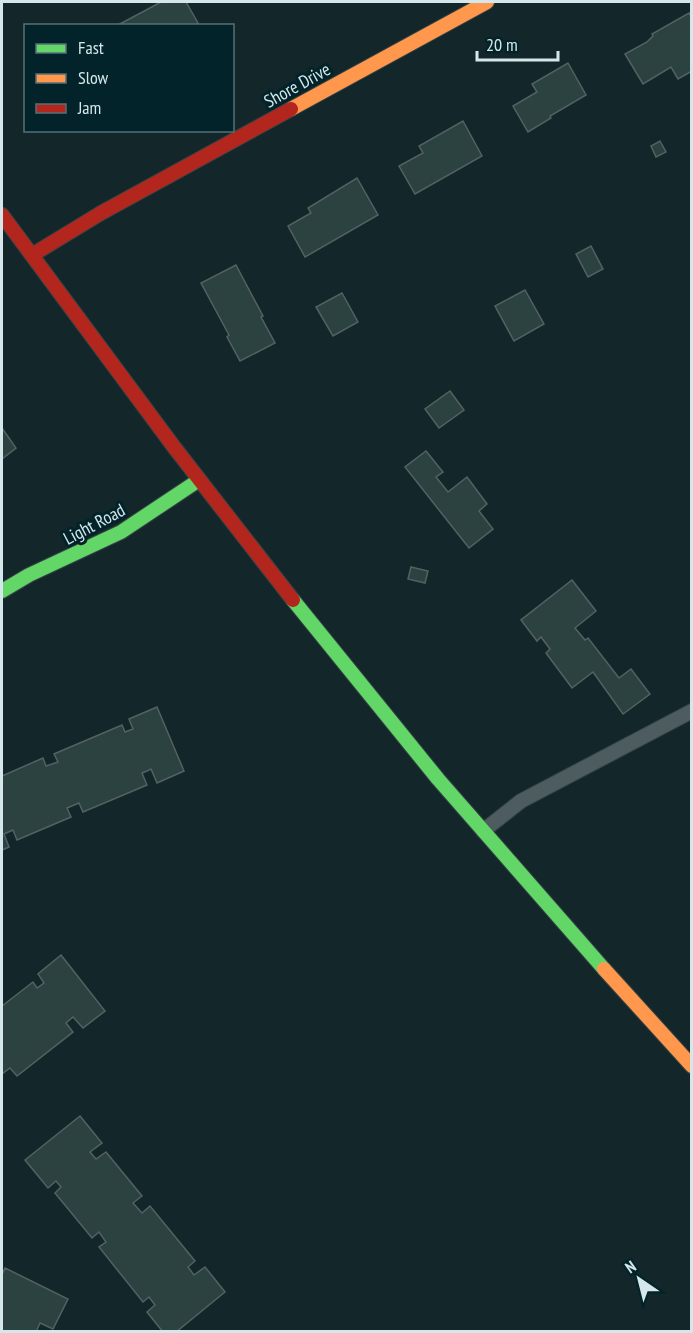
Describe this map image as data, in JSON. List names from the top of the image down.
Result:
{
  "streets": {
    "main road": ["Shore Drive", "Light Road"]
  },
  "legend": ["Fast", "Slow", "Jam"],
  "scale_bar": "20 m",
  "north": "top left"
}
